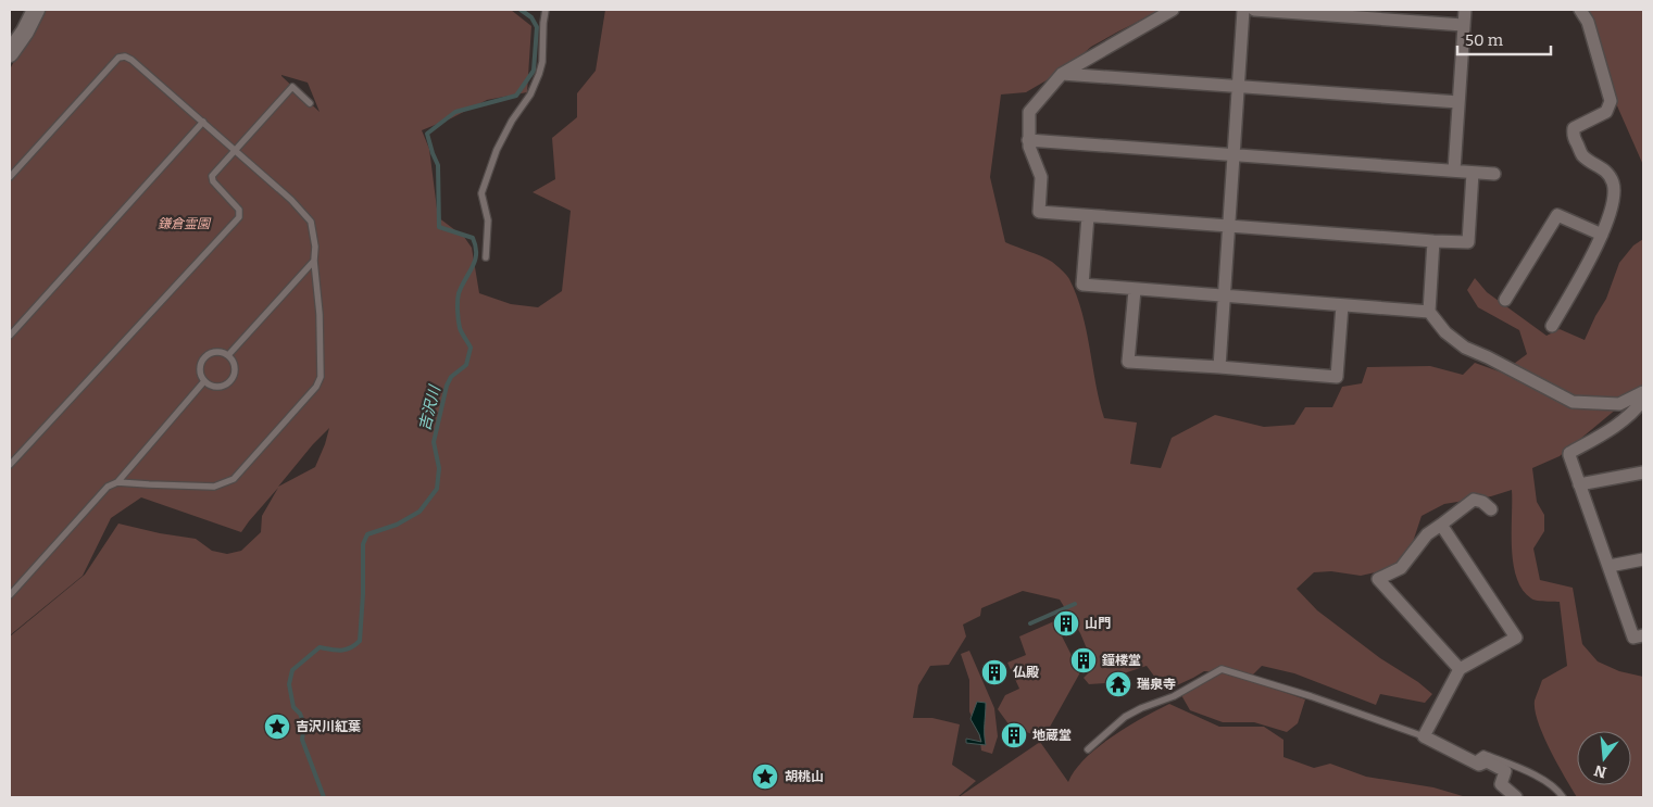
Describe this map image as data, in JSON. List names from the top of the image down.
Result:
{
  "water": ["吉沢川"],
  "parks": ["鎌倉霊園"],
  "places": {
    "building": [
      "山門",
      "鐘楼堂",
      "仏殿",
      "地蔵堂"
    ],
    "temple": ["瑞泉寺"],
    "place": ["吉沢川紅葉", "胡桃山"]
  },
  "scale_bar": "50 m",
  "north": "bottom"
}
